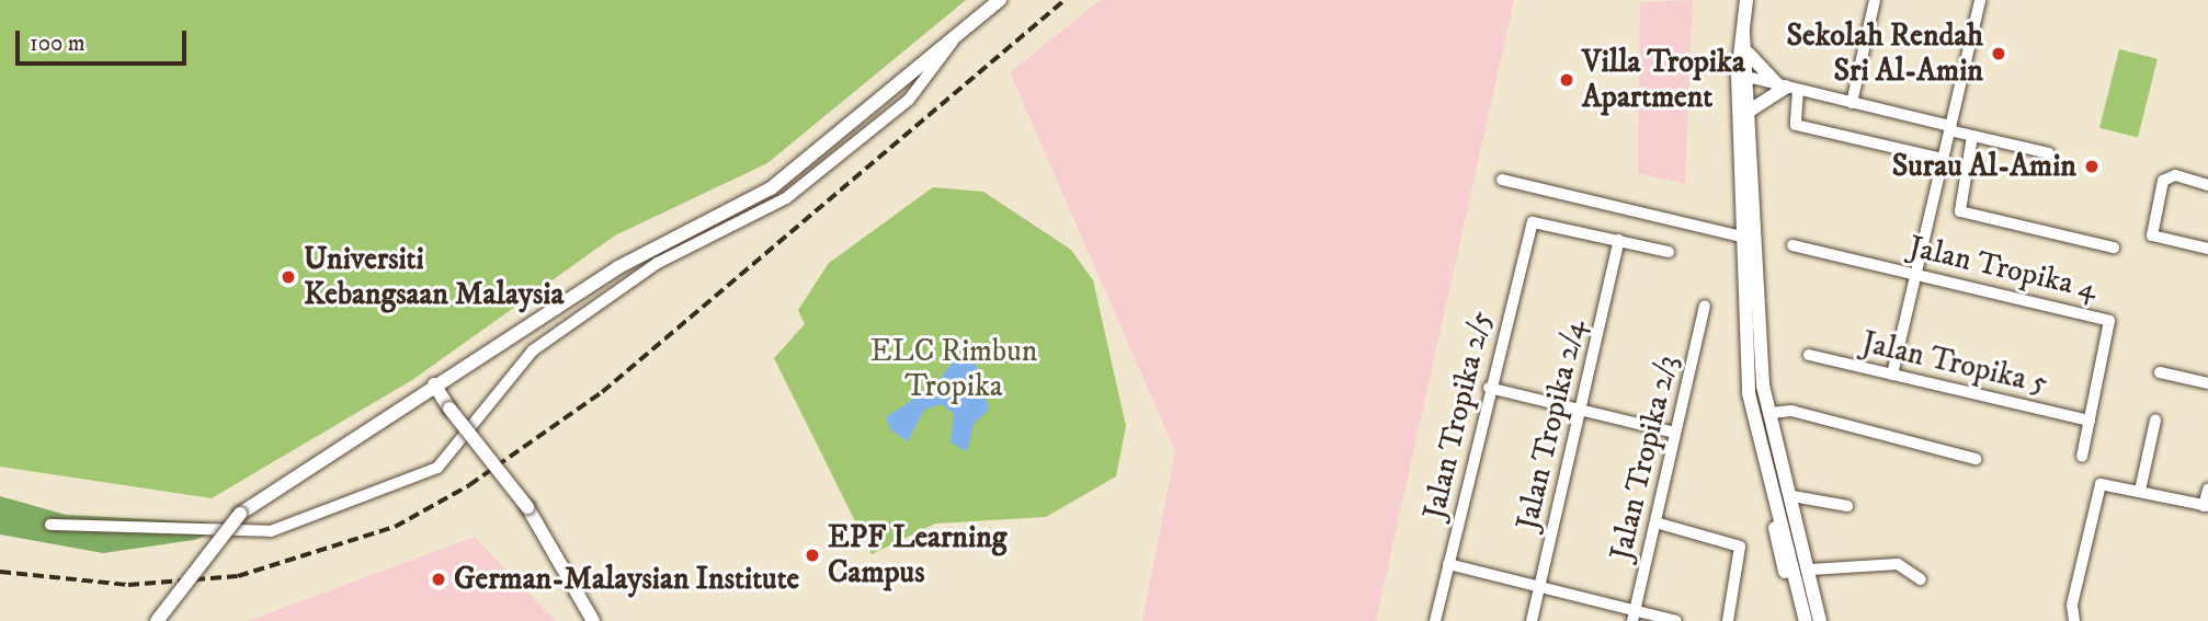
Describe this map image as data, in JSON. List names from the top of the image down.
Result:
{
  "streets": {
    "street": [
      "Jalan Tropika 4",
      "Jalan Tropika 5",
      "Jalan Tropika 2/5",
      "Jalan Tropika 2/4",
      "Jalan Tropika 2/3"
    ]
  },
  "crossings": [
    ["Jalan Tropika 4", "Jalan Tropika 5"],
    ["Jalan Tropika 2/5", "Jalan Tropika 2/4"]
  ],
  "parks": ["ELC Rimbun Tropika"],
  "places": [
    "Sekolah Rendah Sri Al-Amin",
    "Villa Tropika Apartment",
    "Surau Al-Amin",
    "Universiti Kebangsaan Malaysia",
    "EPF Learning Campus",
    "German-Malaysian Institute"
  ],
  "scale_bar": "100 m"
}
